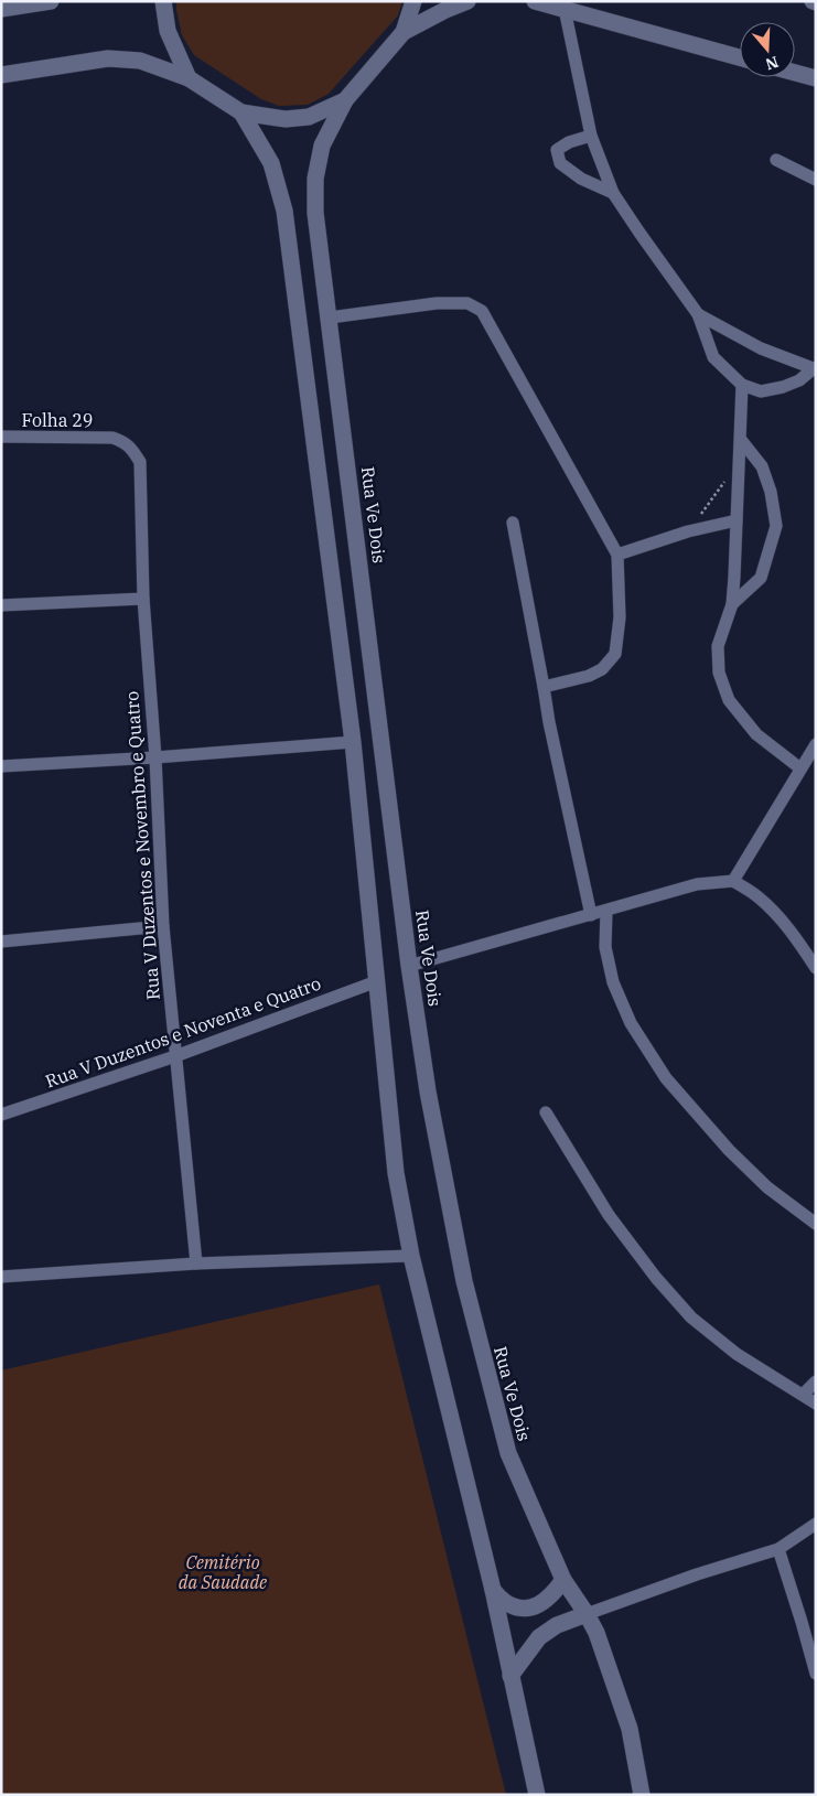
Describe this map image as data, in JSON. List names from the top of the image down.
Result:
{
  "streets": {
    "main road": ["Rua Ve Dois"],
    "street": ["Folha 29", "Rua V Duzentos e Novembro e Quatro", "Rua V Duzentos e Noventa e Quatro"]
  },
  "crossings": [
    ["Folha 29", "Rua V Duzentos e Novembro e Quatro"],
    ["Rua V Duzentos e Novembro e Quatro", "Rua V Duzentos e Noventa e Quatro"]
  ],
  "parks": ["Cemitério da Saudade"],
  "north": "bottom"
}
